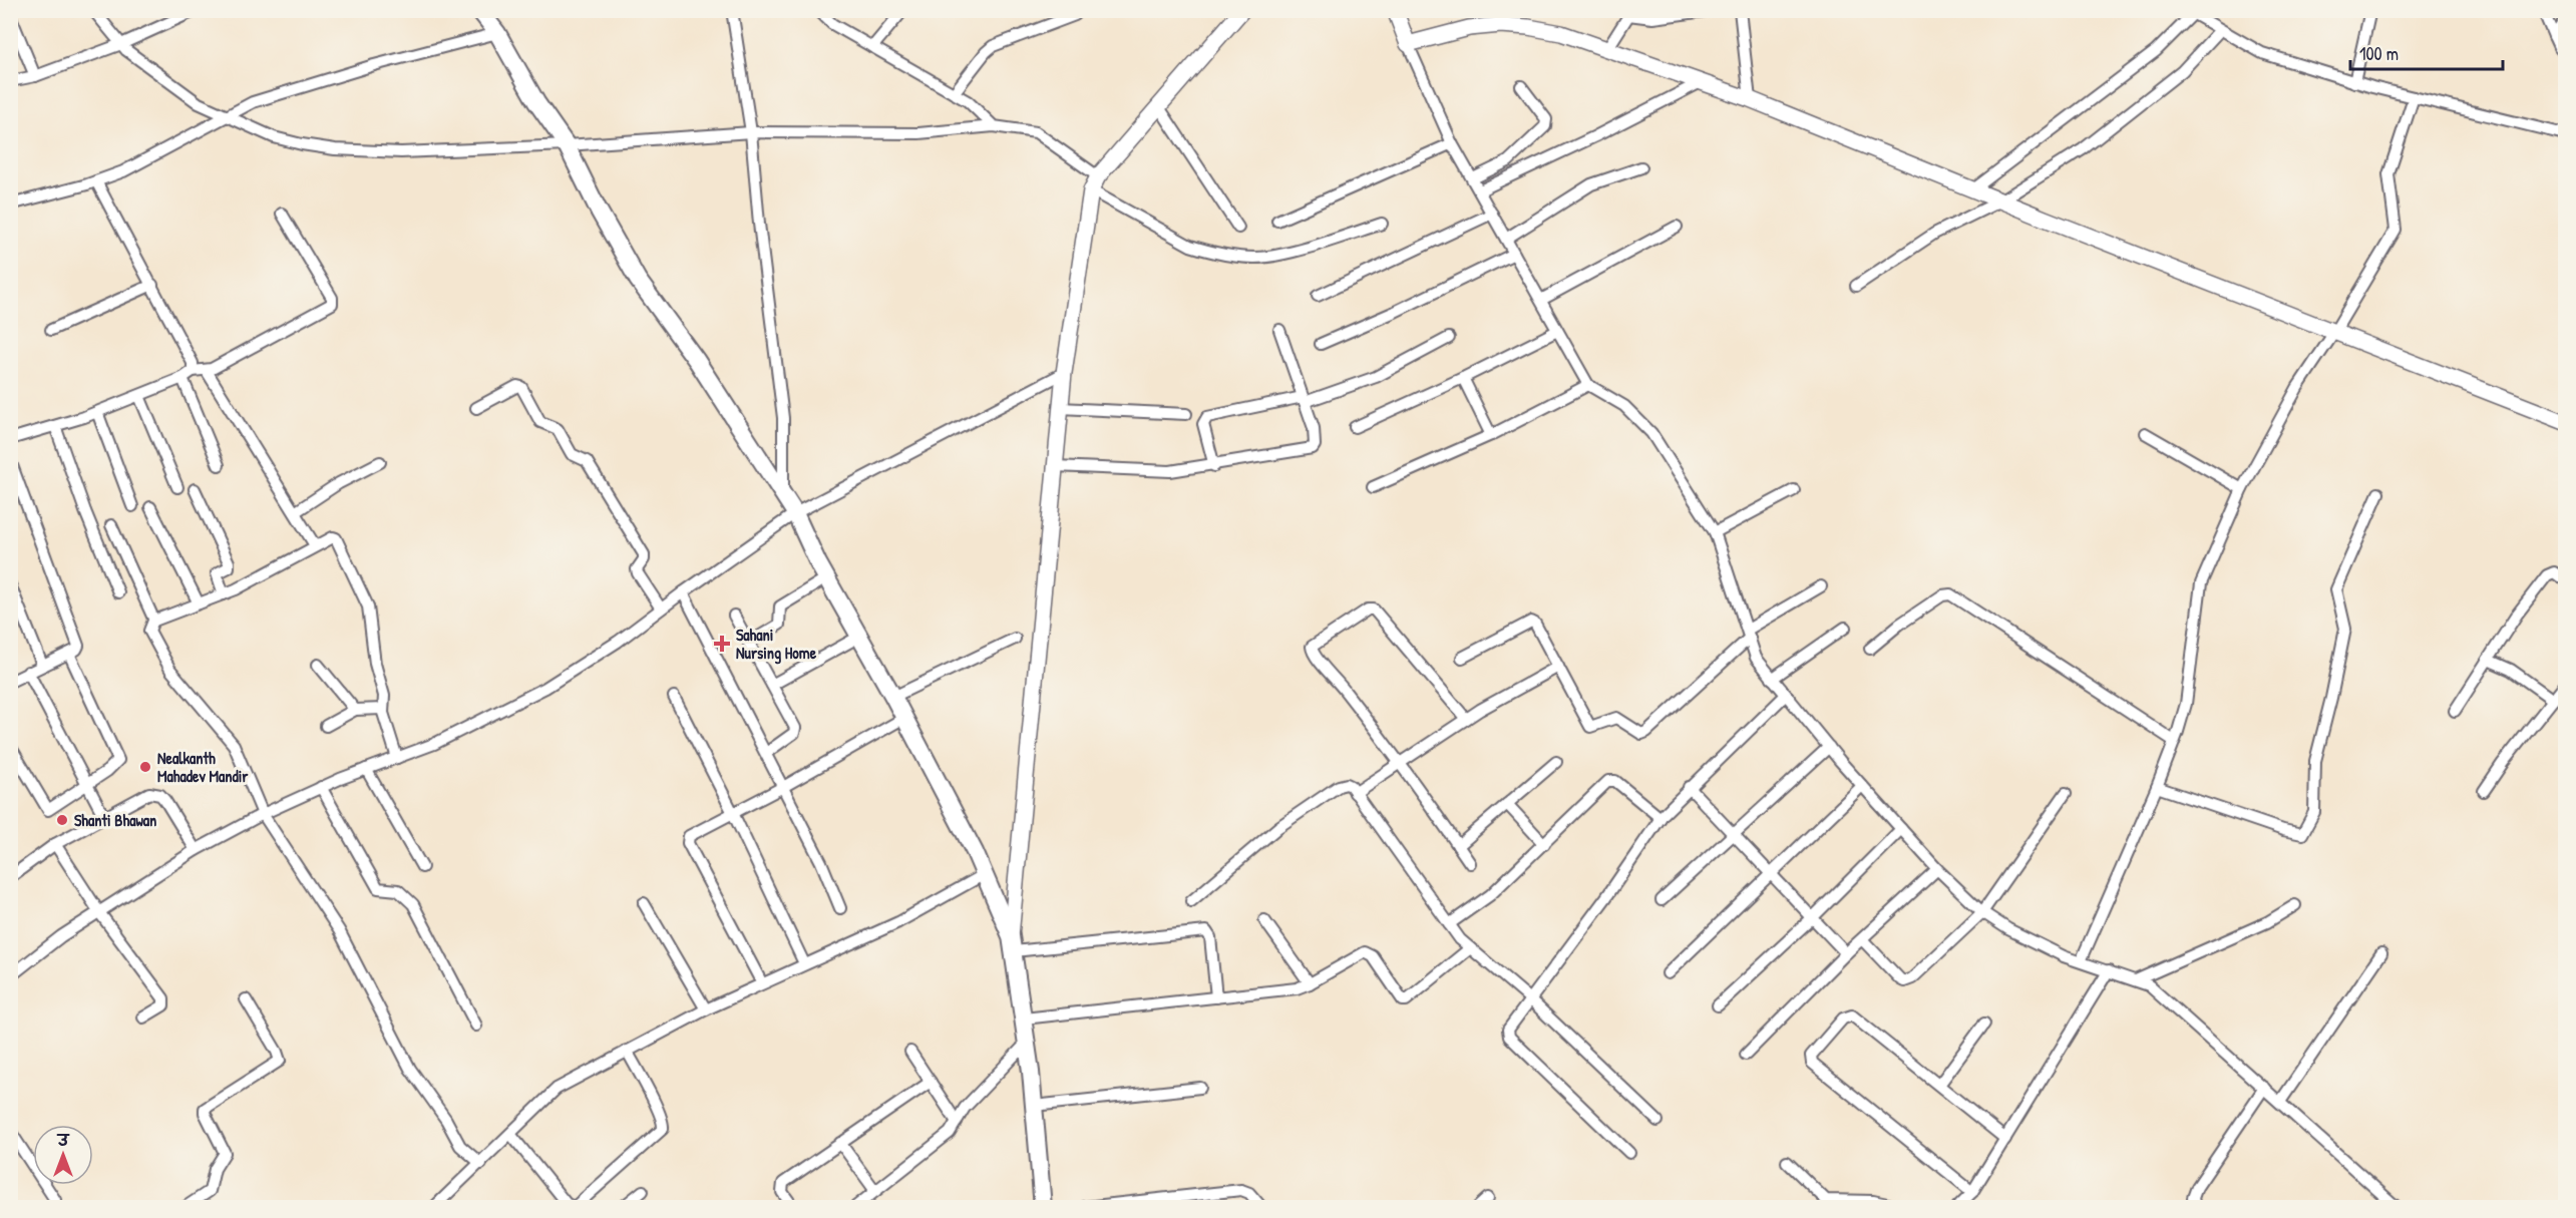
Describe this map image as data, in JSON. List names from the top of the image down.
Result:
{
  "places": {
    "health": ["Sahani Nursing Home"],
    "other": ["Nealkanth Mahadev Mandir", "Shanti Bhawan"]
  },
  "scale_bar": "100 m",
  "north": "top"
}
